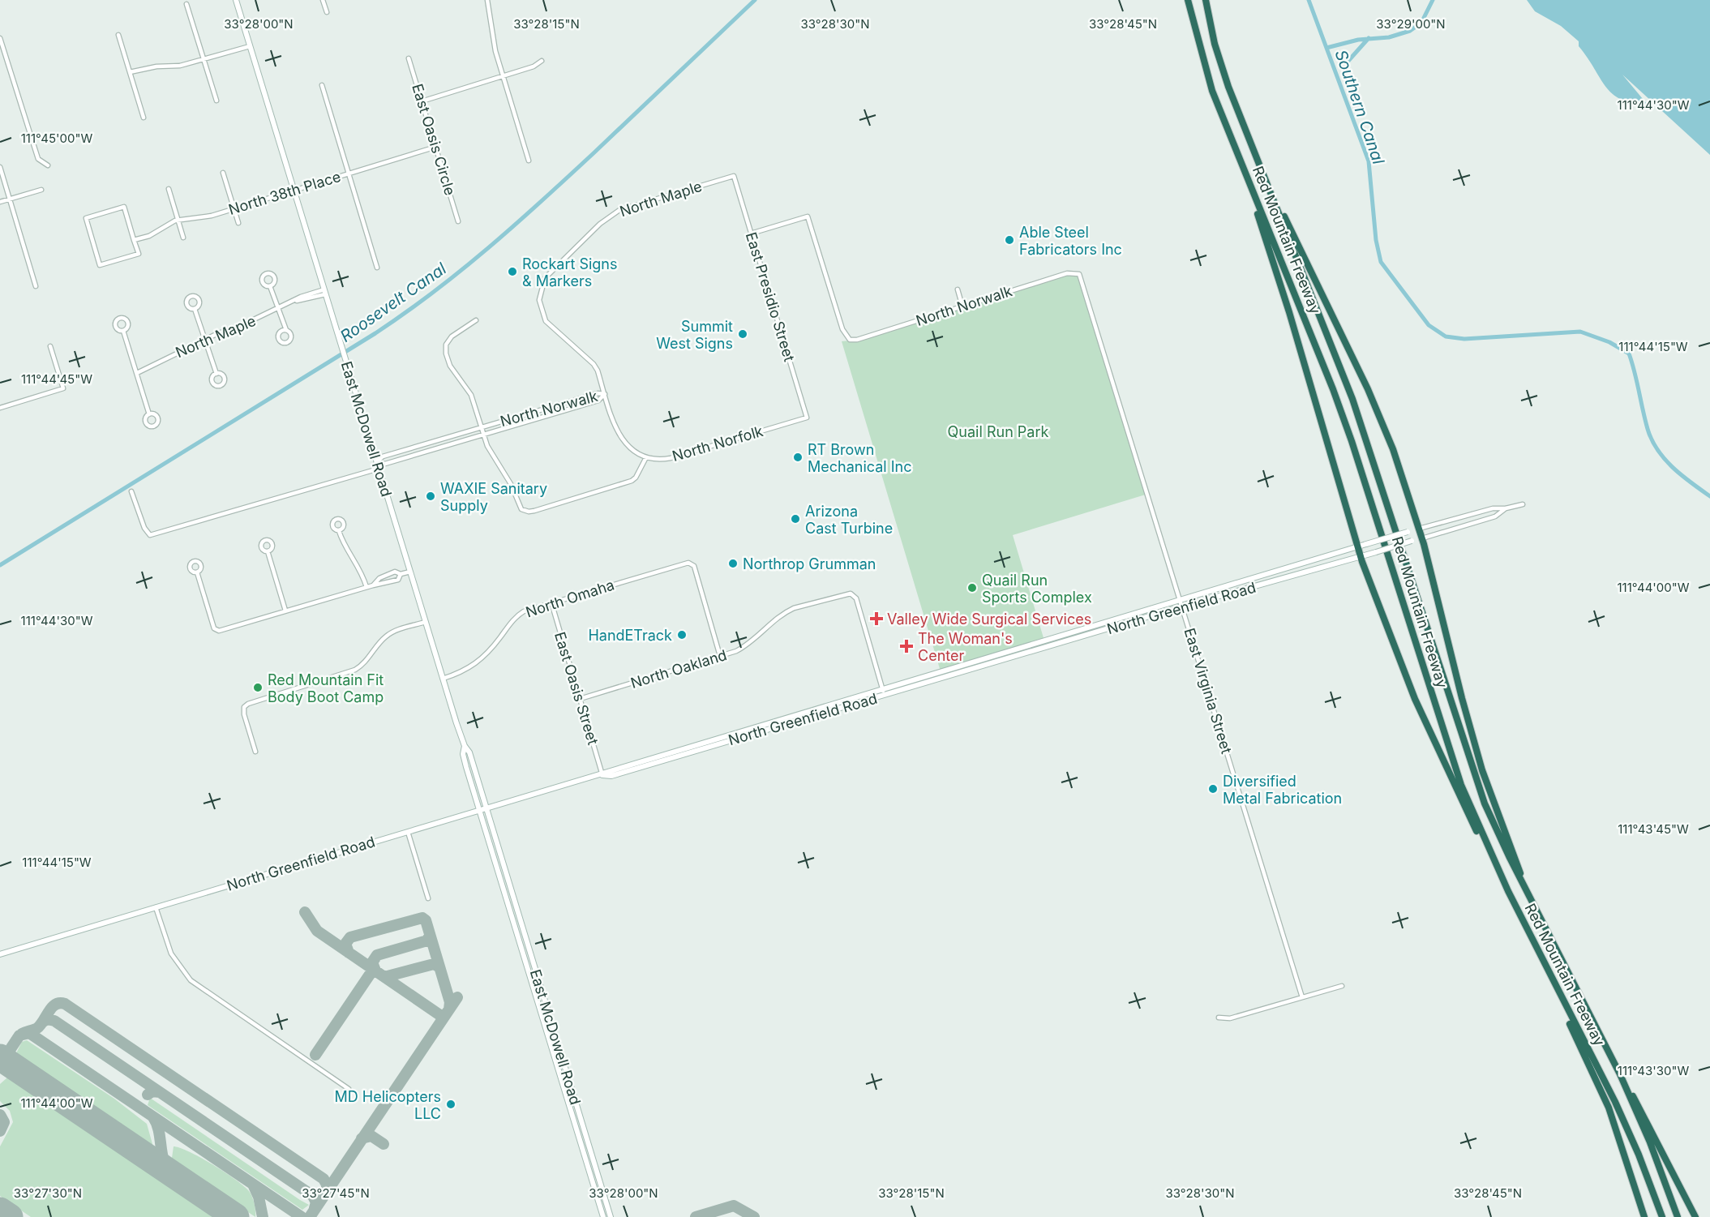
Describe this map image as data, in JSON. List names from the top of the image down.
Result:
{
  "streets": {
    "highway": ["Red Mountain Freeway"],
    "main road": ["East McDowell Road", "North Greenfield Road"],
    "street": [
      "East Oasis Circle",
      "North 38th Place",
      "North Maple",
      "East Presidio Street",
      "North Norwalk",
      "North Norfolk",
      "North Omaha",
      "North Oakland",
      "East Oasis Street",
      "East Virginia Street"
    ]
  },
  "crossings": [
    ["East Oasis Circle", "North 38th Place"],
    ["North 38th Place", "East McDowell Road"],
    ["North Maple", "East Presidio Street"],
    ["North Maple", "North Norwalk"],
    ["North Maple", "East McDowell Road"],
    ["East Presidio Street", "North Norwalk"],
    ["East Presidio Street", "North Norfolk"],
    ["North Norwalk", "East McDowell Road"],
    ["North Norwalk", "East Virginia Street"],
    ["East McDowell Road", "North Omaha"],
    ["East McDowell Road", "North Greenfield Road"],
    ["North Omaha", "North Oakland"],
    ["North Omaha", "East Oasis Street"],
    ["North Greenfield Road", "North Oakland"],
    ["North Greenfield Road", "East Oasis Street"],
    ["North Greenfield Road", "East Virginia Street"],
    ["North Oakland", "East Oasis Street"]
  ],
  "water": ["Southern Canal", "Roosevelt Canal"],
  "parks": ["Quail Run Park"],
  "places": {
    "other": [
      "Able Steel Fabricators Inc",
      "Rockart Signs & Markers",
      "Summit West Signs",
      "RT Brown Mechanical Inc",
      "WAXIE Sanitary Supply",
      "Arizona Cast Turbine",
      "Northrop Grumman",
      "Quail Run Sports Complex",
      "HandETrack",
      "Red Mountain Fit Body Boot Camp",
      "Diversified Metal Fabrication",
      "MD Helicopters LLC"
    ],
    "health": ["Valley Wide Surgical Services", "The Woman's Center"]
  },
  "coordinates": [
    "33°28'00\"N",
    "33°28'15\"N",
    "33°28'30\"N",
    "33°28'45\"N",
    "33°29'00\"N",
    "111°44'30\"W",
    "111°45'00\"W",
    "111°44'15\"W",
    "111°44'45\"W",
    "111°44'00\"W",
    "111°43'45\"W",
    "111°43'30\"W",
    "33°27'30\"N",
    "33°27'45\"N"
  ]
}
